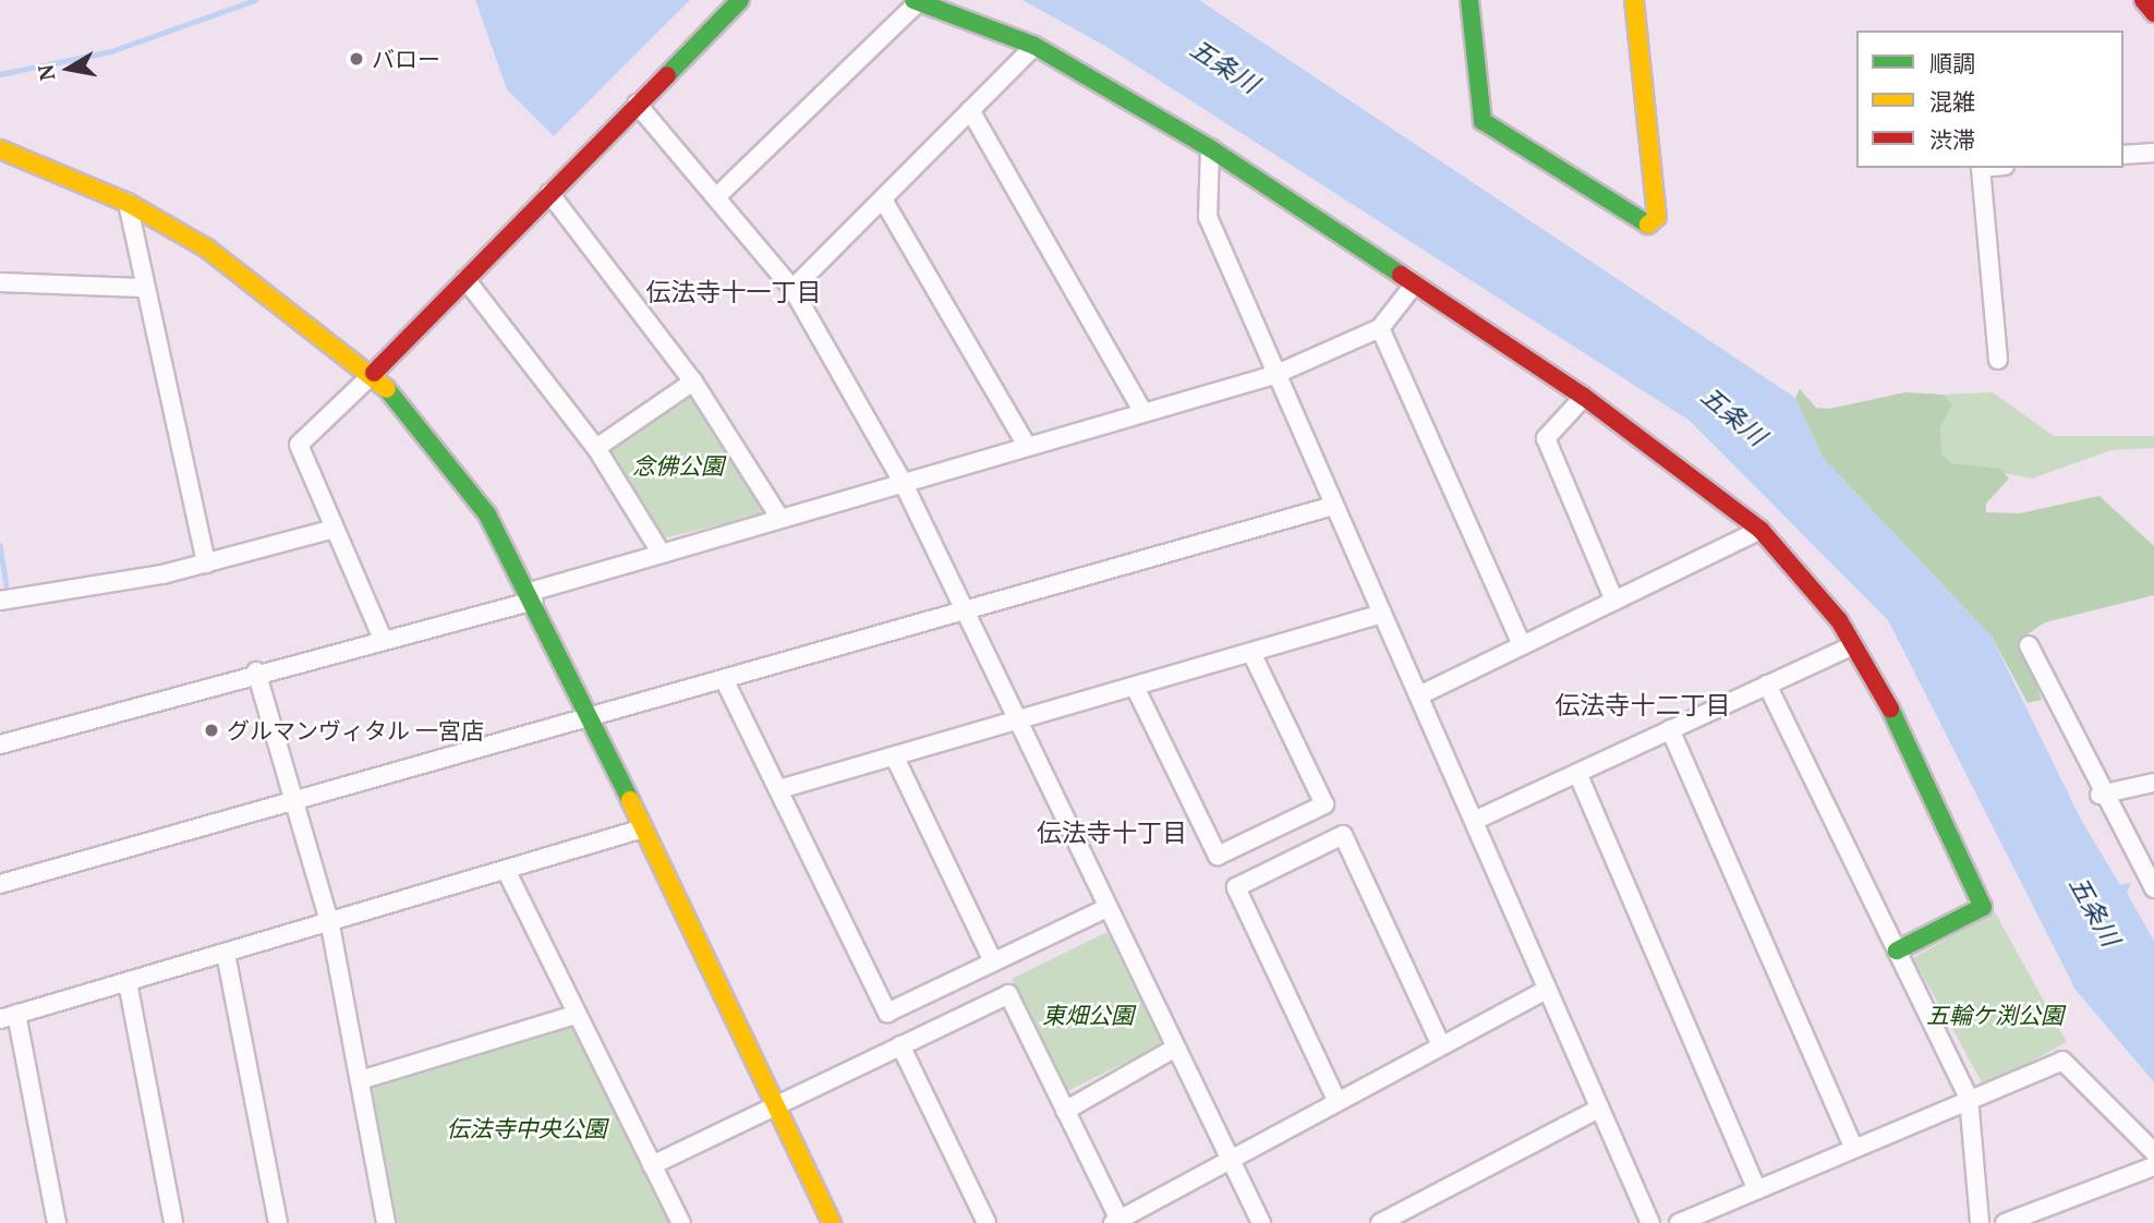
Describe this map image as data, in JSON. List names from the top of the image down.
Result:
{
  "districts": ["伝法寺十一丁目", "伝法寺十二丁目", "伝法寺十丁目"],
  "water": ["五条川"],
  "parks": [
    "念佛公園",
    "東畑公園",
    "五輪ケ渕公園",
    "伝法寺中央公園"
  ],
  "places": ["バロー", "グルマンヴィタル 一宮店"],
  "legend": ["順調", "混雑", "渋滞"],
  "north": "left"
}
